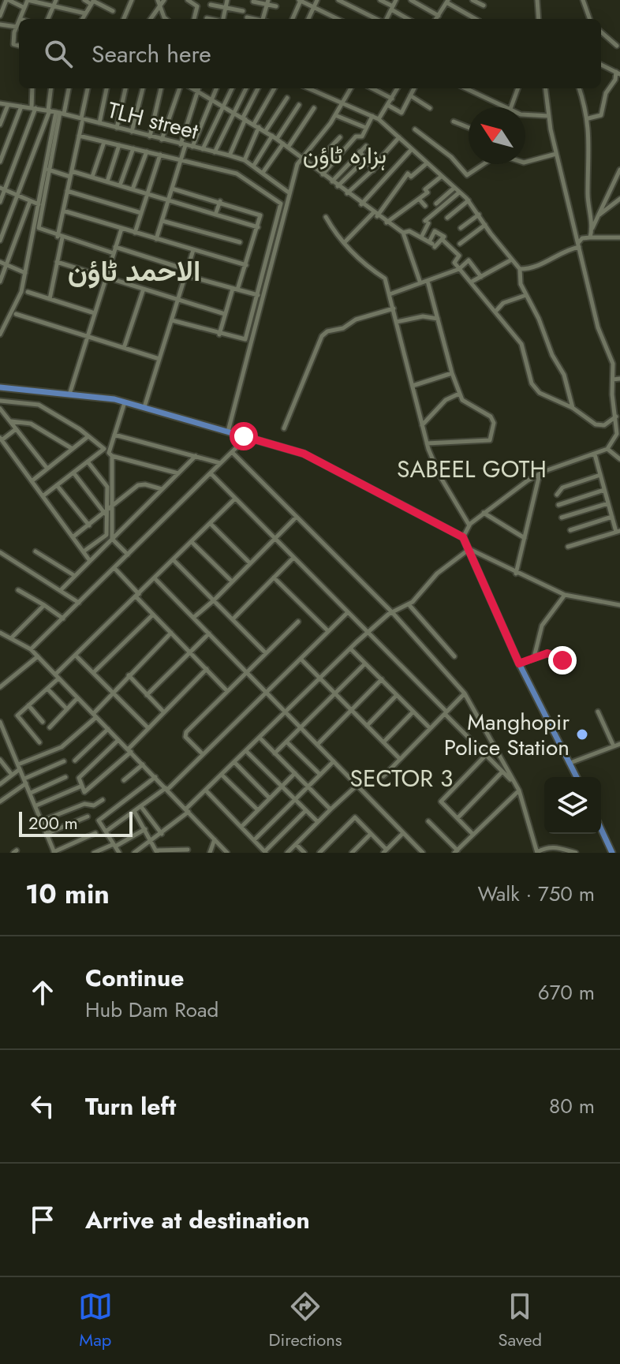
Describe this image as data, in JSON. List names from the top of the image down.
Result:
{
  "streets": {
    "street": ["TLH street"]
  },
  "districts": [
    "ہزارہ ٹاؤن",
    "الاحمد ٹاؤن",
    "SABEEL GOTH",
    "SECTOR 3"
  ],
  "places": ["Manghopir Police Station"],
  "scale_bar": "200 m",
  "north": "top left",
  "page": {
    "search": "Search here",
    "scale": "200 m",
    "heading": ["10 min", "Walk · 750 m"],
    "list": [
      ["Continue", "Hub Dam Road", "670 m"],
      ["Turn left", "80 m"],
      "Arrive at destination"
    ],
    "nav": ["Map", "Directions", "Saved"]
  }
}
